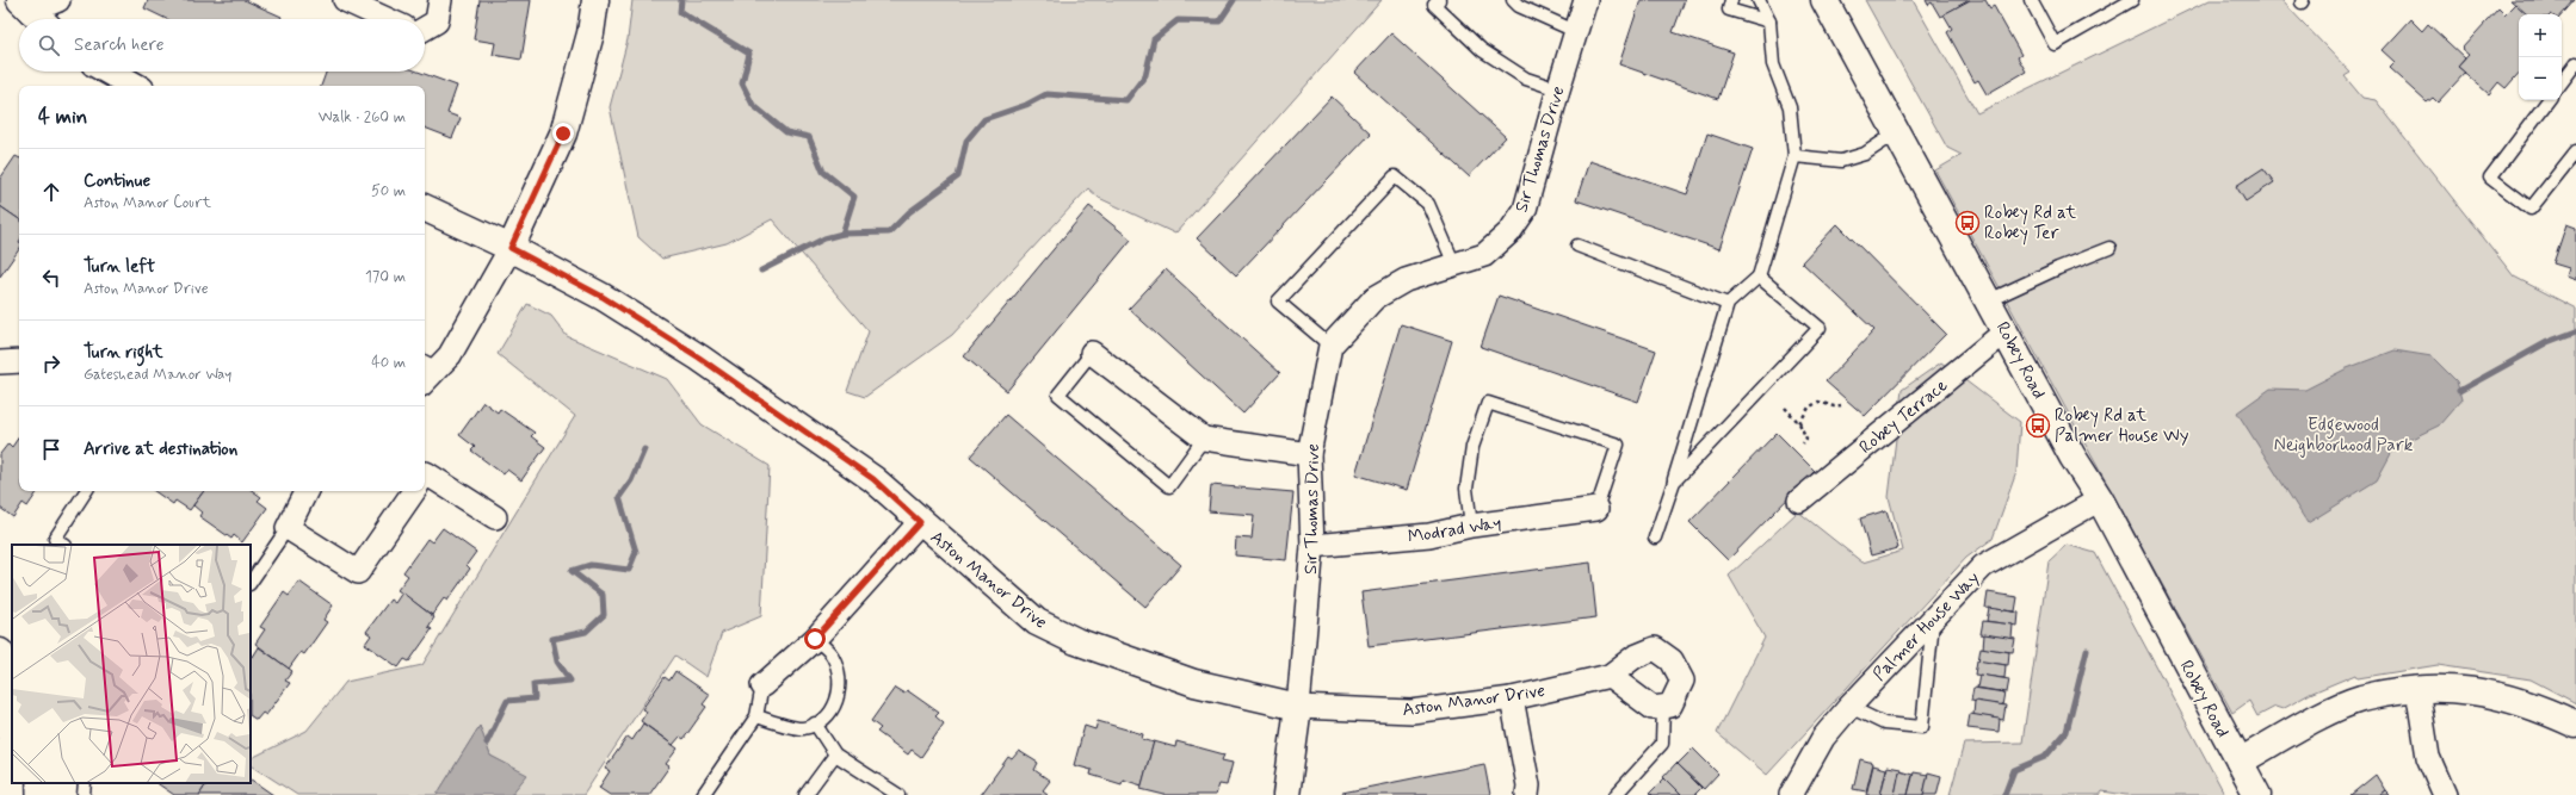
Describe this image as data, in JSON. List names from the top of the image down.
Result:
{
  "streets": {
    "street": [
      "Sir Thomas Drive",
      "Robey Road",
      "Robey Terrace",
      "Modrad Way",
      "Aston Manor Drive",
      "Palmer House Way"
    ]
  },
  "crossings": [
    ["Sir Thomas Drive", "Modrad Way"],
    ["Sir Thomas Drive", "Aston Manor Drive"],
    ["Robey Road", "Robey Terrace"],
    ["Robey Road", "Palmer House Way"]
  ],
  "parks": ["Edgewood Neighborhood Park"],
  "places": {
    "bus stop": ["Robey Rd at Robey Ter", "Robey Rd at Palmer House Wy"]
  },
  "page": {
    "map_buttons": ["+", "−"],
    "search": "Search here",
    "heading": ["4 min", "Walk · 260 m"],
    "list": [
      ["Continue", "Aston Manor Court", "50 m"],
      ["Turn left", "Aston Manor Drive", "170 m"],
      ["Turn right", "Gateshead Manor Way", "40 m"],
      "Arrive at destination"
    ]
  }
}
